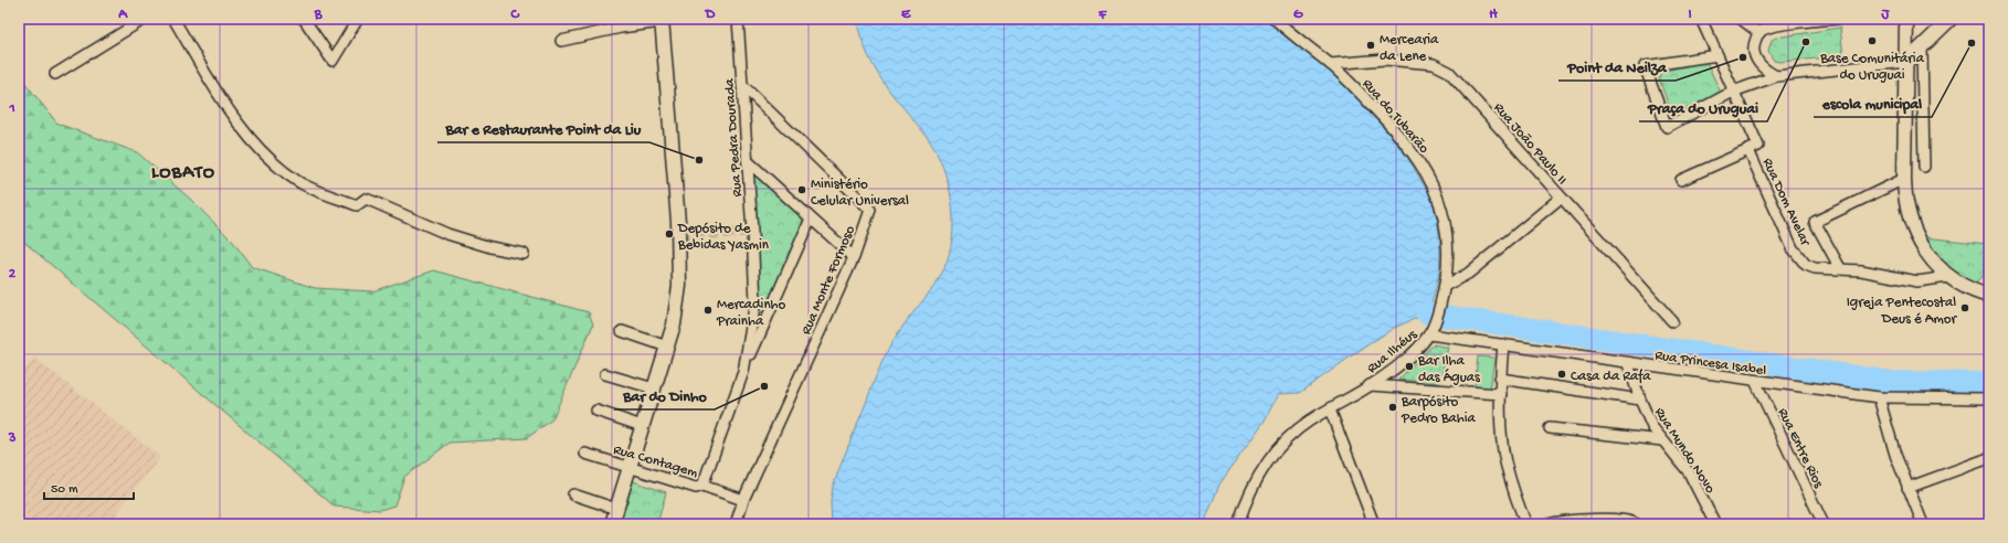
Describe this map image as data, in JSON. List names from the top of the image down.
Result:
{
  "streets": {
    "street": [
      "Rua do Tubarão",
      "Rua Pedra Dourada",
      "Rua João Paulo II",
      "Rua Dom Avelar",
      "Rua Monte Formoso",
      "Rua Ilhéus",
      "Rua Princesa Isabel",
      "Rua Entre Rios",
      "Rua Mundo Novo",
      "Rua Contagem"
    ]
  },
  "crossings": [
    ["Rua do Tubarão", "Rua João Paulo II"],
    ["Rua do Tubarão", "Rua Ilhéus"],
    ["Rua Pedra Dourada", "Rua Monte Formoso"],
    ["Rua Pedra Dourada", "Rua Contagem"],
    ["Rua Monte Formoso", "Rua Contagem"],
    ["Rua Ilhéus", "Rua Princesa Isabel"],
    ["Rua Princesa Isabel", "Rua Entre Rios"],
    ["Rua Princesa Isabel", "Rua Mundo Novo"]
  ],
  "districts": ["LOBATO"],
  "places": [
    "Base Comunitária do Uruguai",
    "Praça do Uruguai",
    "escola municipal",
    "Mercearia da Lene",
    "Point da Neilza",
    "Bar e Restaurante Point da Liu",
    "Ministério Celular Universal",
    "Depósito de Bebidas Yasmin",
    "Igreja Pentecostal Deus é Amor",
    "Mercadinho Prainha",
    "Bar Ilha das Águas",
    "Casa da Rafa",
    "Bar do Dinho",
    "Barpósito Pedro Bahia"
  ],
  "scale_bar": "50 m",
  "grid": {
    "columns": [
      "A",
      "B",
      "C",
      "D",
      "E",
      "F",
      "G",
      "H",
      "I",
      "J"
    ],
    "rows": ["1", "2", "3"]
  }
}
